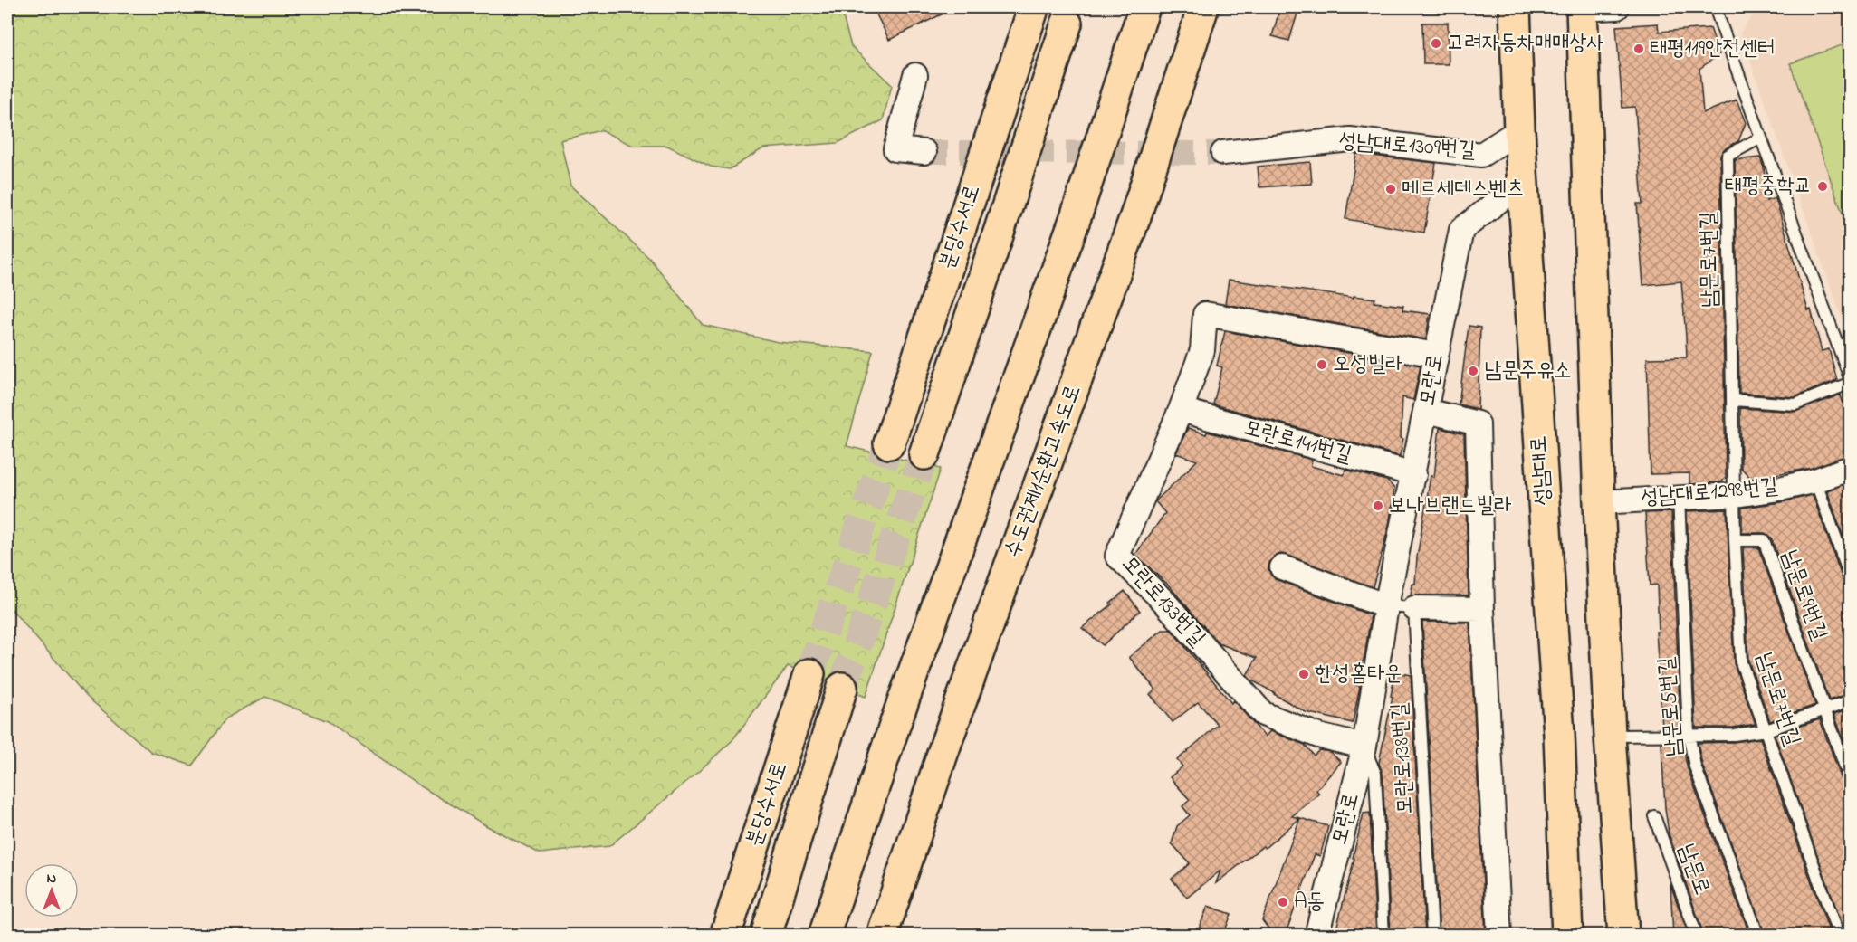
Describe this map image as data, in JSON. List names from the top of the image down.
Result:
{
  "streets": {
    "main road": ["분당수서로", "성남대로", "수도권제1순환고속도로"],
    "street": [
      "성남대로1309번길",
      "모란로",
      "모란로141번길",
      "성남대로1298번길",
      "모란로133번길"
    ],
    "lane": [
      "남문로7번길",
      "남문로9번길",
      "남문로5번길",
      "모란로138번길",
      "남문로"
    ]
  },
  "crossings": [
    ["성남대로1309번길", "성남대로"],
    ["남문로7번길", "성남대로1298번길"],
    ["남문로7번길", "남문로9번길"],
    ["모란로", "모란로141번길"],
    ["모란로", "성남대로"],
    ["모란로", "모란로133번길"],
    ["모란로141번길", "모란로133번길"],
    ["성남대로1298번길", "남문로5번길"]
  ],
  "places": [
    "고려자동차매매상사",
    "태평119안전센터",
    "태평중학교",
    "메르세데스벤츠",
    "오성빌라",
    "남문주유소",
    "보나브랜드빌라",
    "한성홈타운",
    "A동"
  ],
  "north": "top"
}
